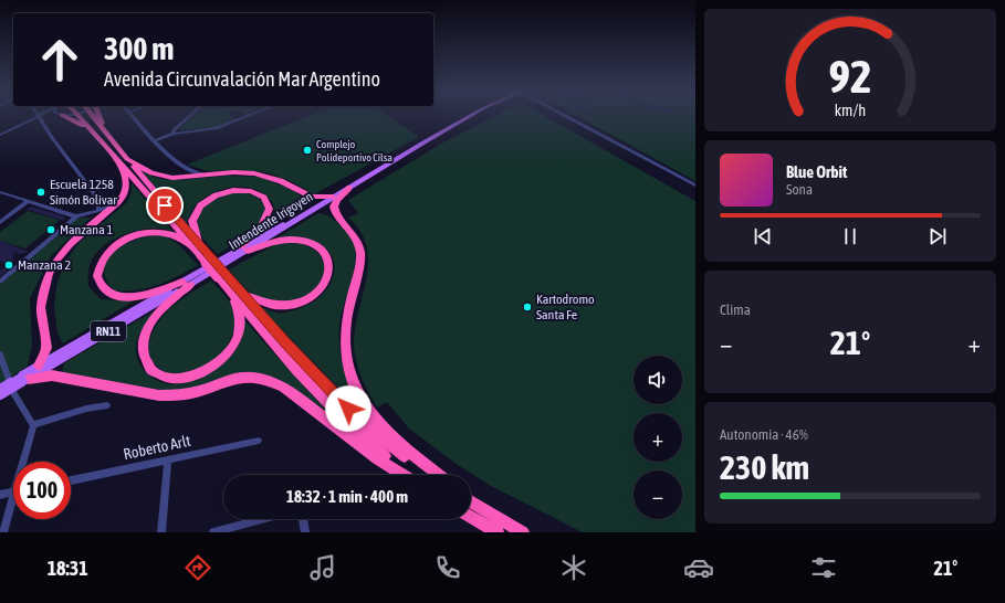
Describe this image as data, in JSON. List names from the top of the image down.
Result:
{
  "streets": {
    "main road": ["Intendente Irigoyen", "RN11"],
    "street": ["Roberto Arlt"]
  },
  "places": [
    "Complejo Polideportivo Cilsa",
    "Escuela 1258 Simón Bolivar",
    "Manzana 1",
    "Manzana 2",
    "Kartodromo Santa Fe"
  ],
  "page": {
    "turn": ["300 m", "Avenida Circunvalación Mar Argentino"],
    "song": ["Blue Orbit", "Sona"],
    "tile": [
      "Clima",
      ["Autonomía · 46%", "230 km"]
    ],
    "heat": ["−", "21°", "+"],
    "map_buttons": ["+", "−"],
    "limit": "100",
    "trip": "18:32 · 1 min · 400 m",
    "tabs": ["18:31", "21°"],
    "gauge": ["92", "km/h"]
  }
}
